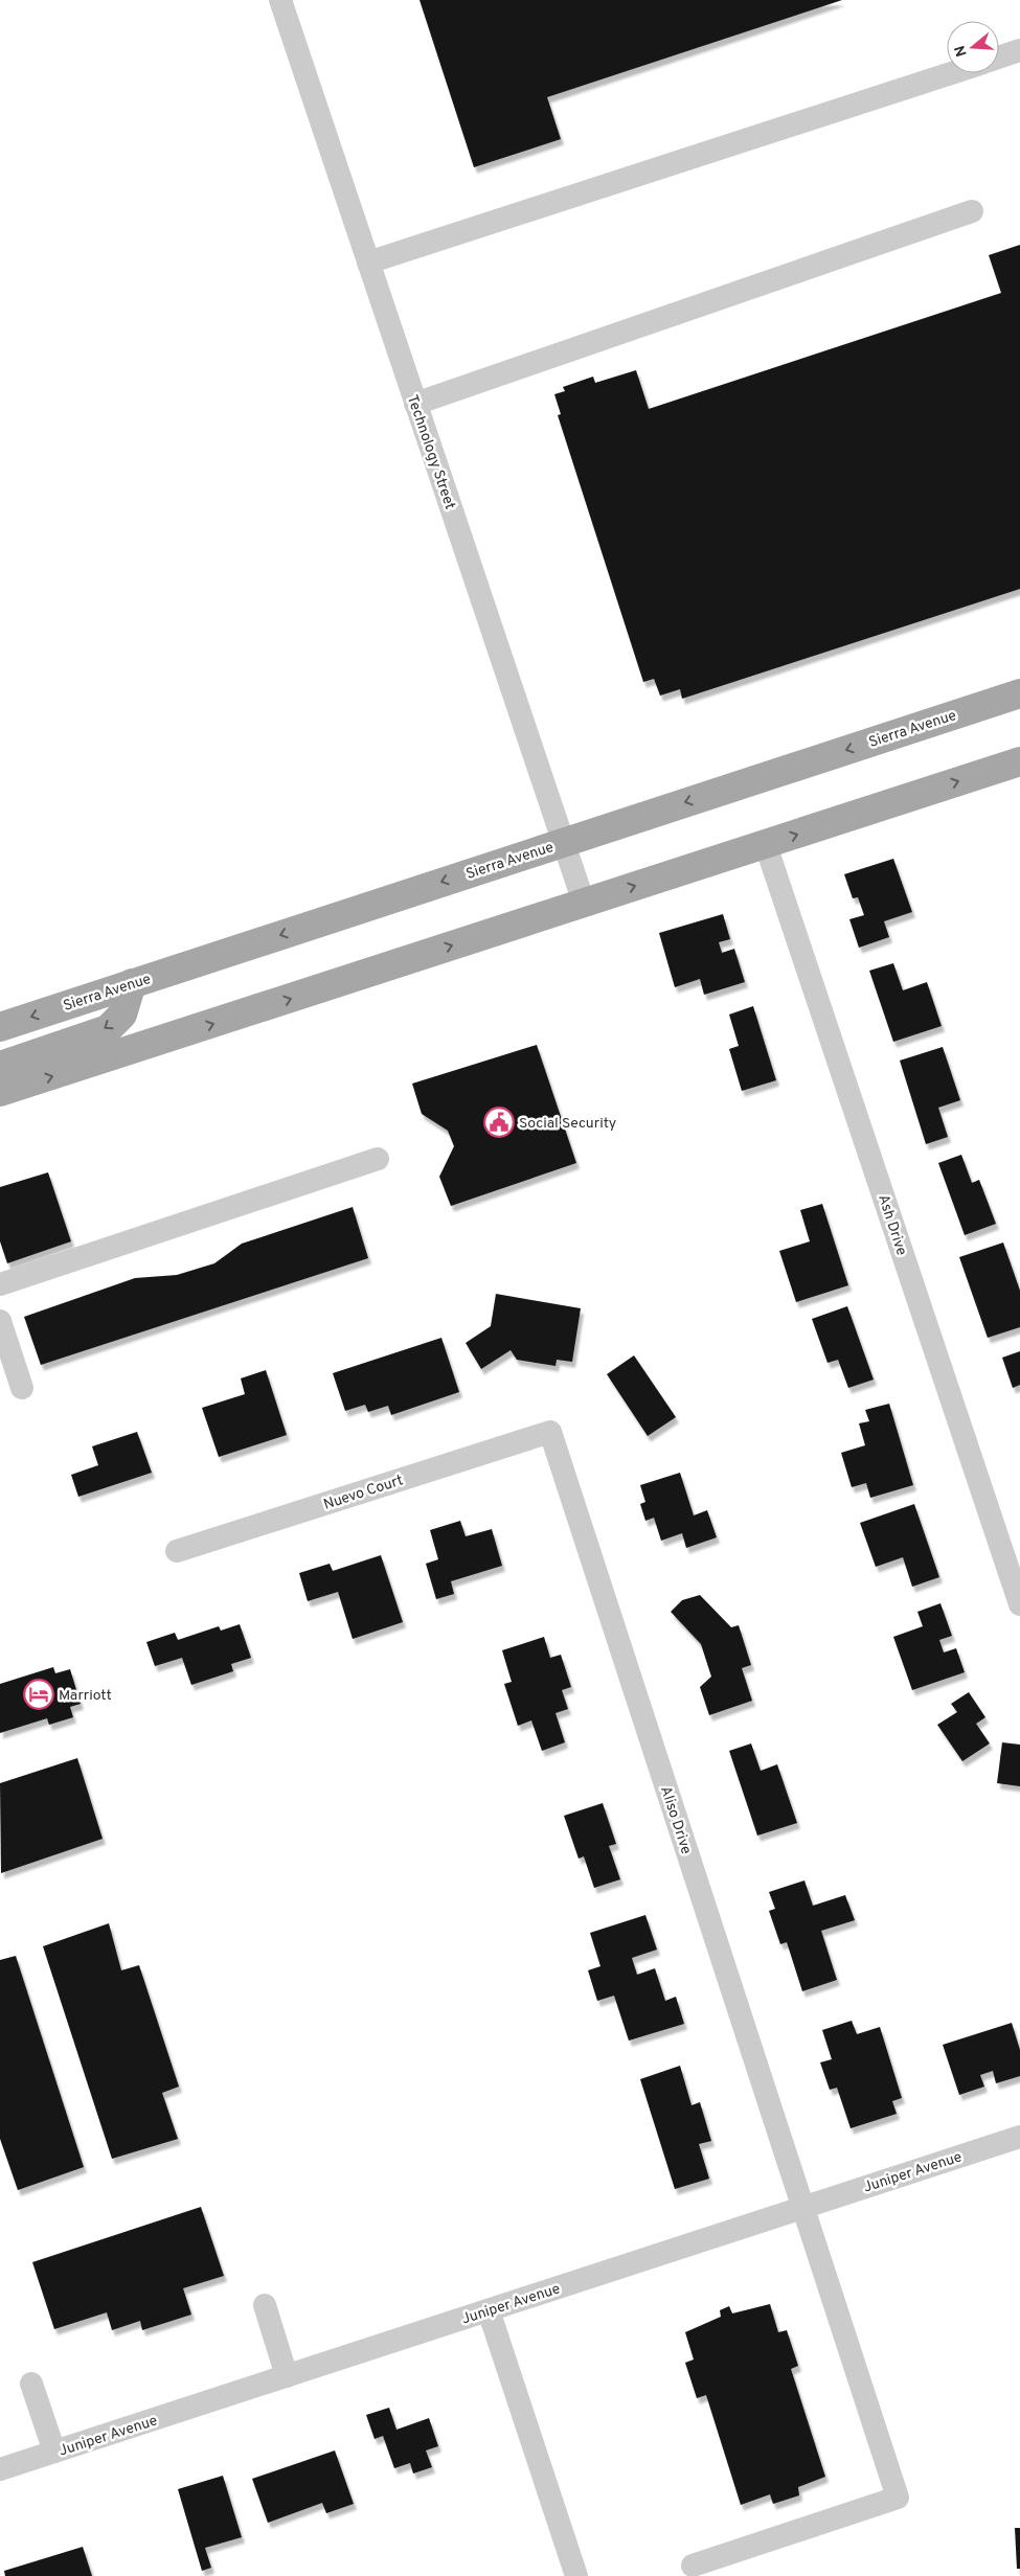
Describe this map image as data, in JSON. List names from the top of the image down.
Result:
{
  "streets": {
    "main road": ["Sierra Avenue"],
    "street": [
      "Technology Street",
      "Ash Drive",
      "Nuevo Court",
      "Aliso Drive",
      "Juniper Avenue"
    ]
  },
  "crossings": [
    ["Technology Street", "Sierra Avenue"],
    ["Nuevo Court", "Aliso Drive"],
    ["Aliso Drive", "Juniper Avenue"]
  ],
  "places": {
    "public building": ["Social Security"],
    "hotel": ["Marriott"]
  },
  "north": "left"
}
